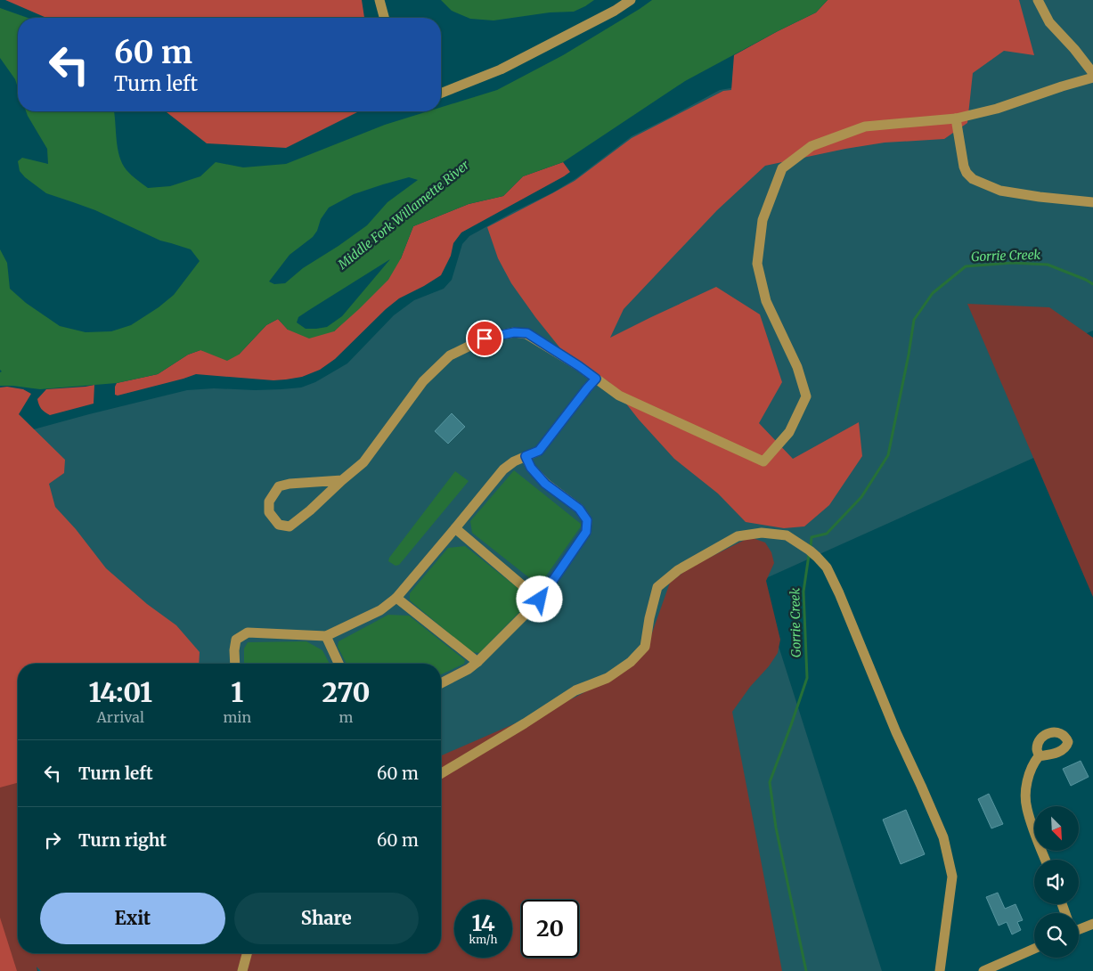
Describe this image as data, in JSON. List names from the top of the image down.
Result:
{
  "water": ["Middle Fork Willamette River", "Gorrie Creek"],
  "north": "bottom right",
  "page": {
    "turn": ["60 m", "Turn left"],
    "eta": [
      "14:01",
      "Arrival",
      "1",
      "min",
      "270",
      "m"
    ],
    "list": [
      {
        "name": "Turn left",
        "value": "60 m"
      },
      {
        "name": "Turn right",
        "value": "60 m"
      }
    ],
    "buttons": ["Exit", "Share"],
    "speed": "14 km/h",
    "limit": "20"
  }
}
